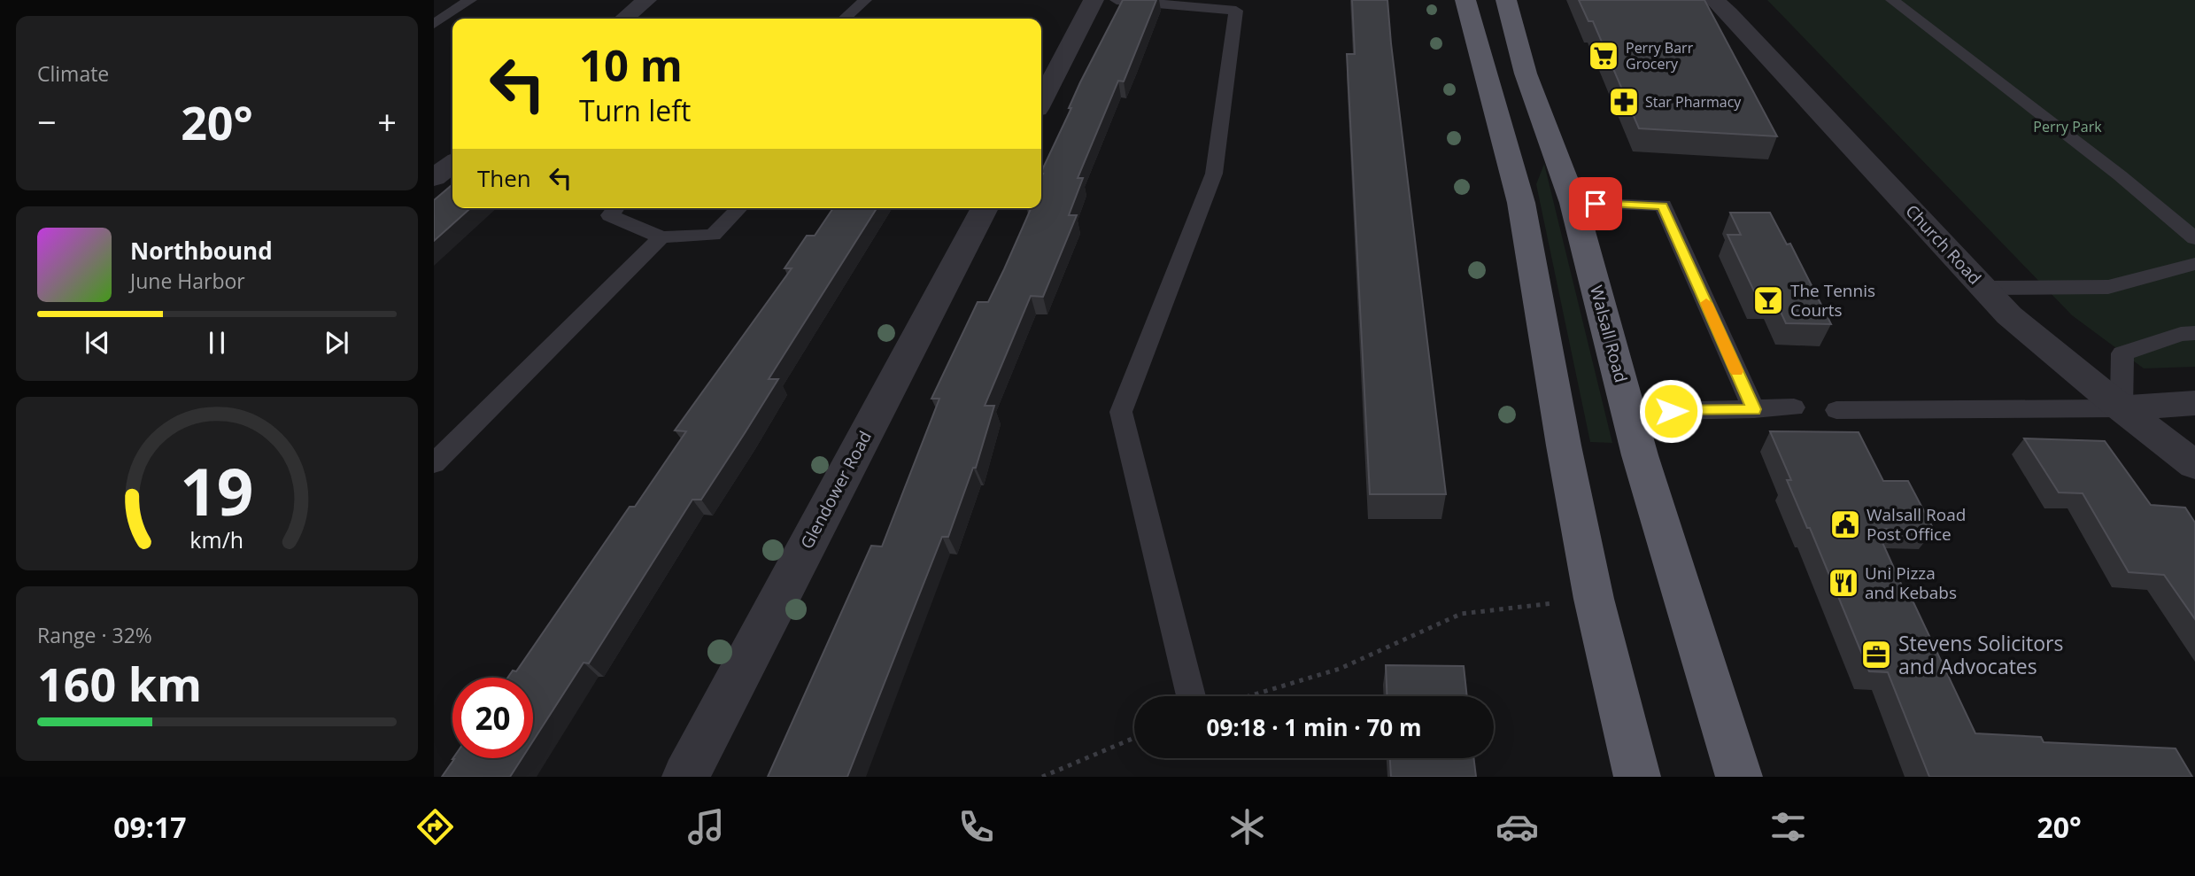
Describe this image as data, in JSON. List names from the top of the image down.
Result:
{
  "streets": {
    "highway": ["Walsall Road"],
    "street": ["Church Road", "Glendower Road"]
  },
  "parks": ["Perry Park"],
  "places": {
    "supermarket": ["Perry Barr Grocery"],
    "pharmacy": ["Star Pharmacy"],
    "bar": ["The Tennis Courts"],
    "public building": ["Walsall Road Post Office"],
    "restaurant": ["Uni Pizza and Kebabs"],
    "office": ["Stevens Solicitors and Advocates"]
  },
  "page": {
    "tile": [
      "Climate",
      ["Range · 32%", "160 km"]
    ],
    "turn": ["10 m", "Turn left"],
    "heat": ["−", "20°", "+"],
    "then": "Then",
    "song": ["Northbound", "June Harbor"],
    "limit": "20",
    "trip": "09:18 · 1 min · 70 m",
    "tabs": ["09:17", "20°"],
    "gauge": ["19", "km/h"]
  }
}
